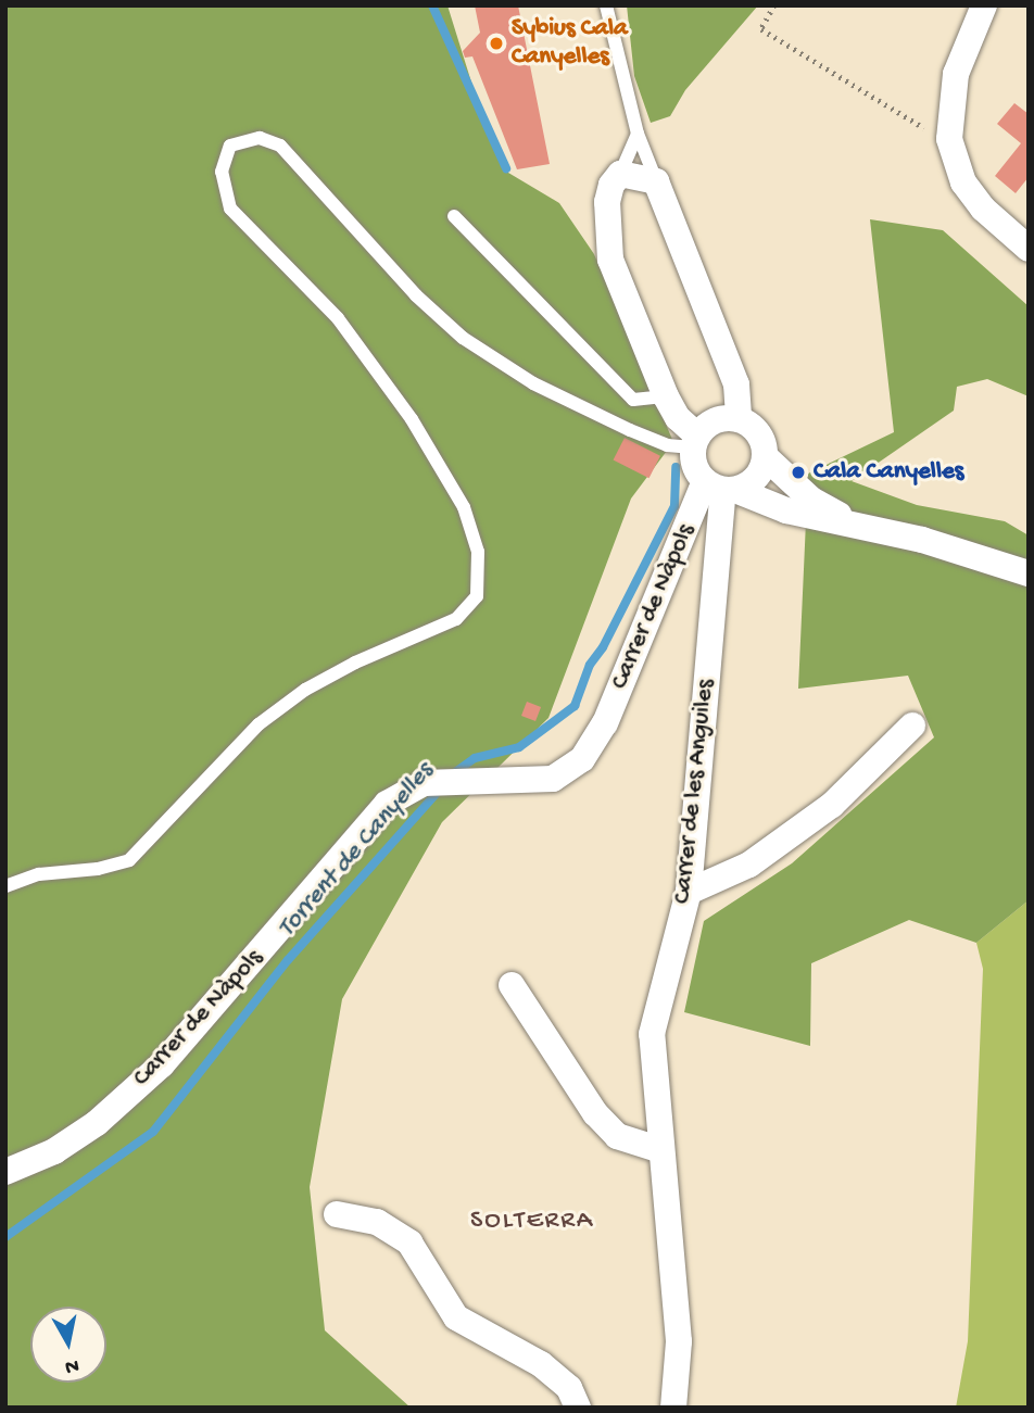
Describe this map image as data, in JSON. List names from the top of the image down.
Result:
{
  "streets": {
    "street": ["Carrer de Nàpols", "Carrer de les Anguiles"]
  },
  "crossings": [
    ["Carrer de Nàpols", "Carrer de les Anguiles"]
  ],
  "districts": ["SOLTERRA"],
  "water": ["Torrent de Canyelles"],
  "places": ["Sybius Cala Canyelles", "Cala Canyelles"],
  "north": "bottom"
}
